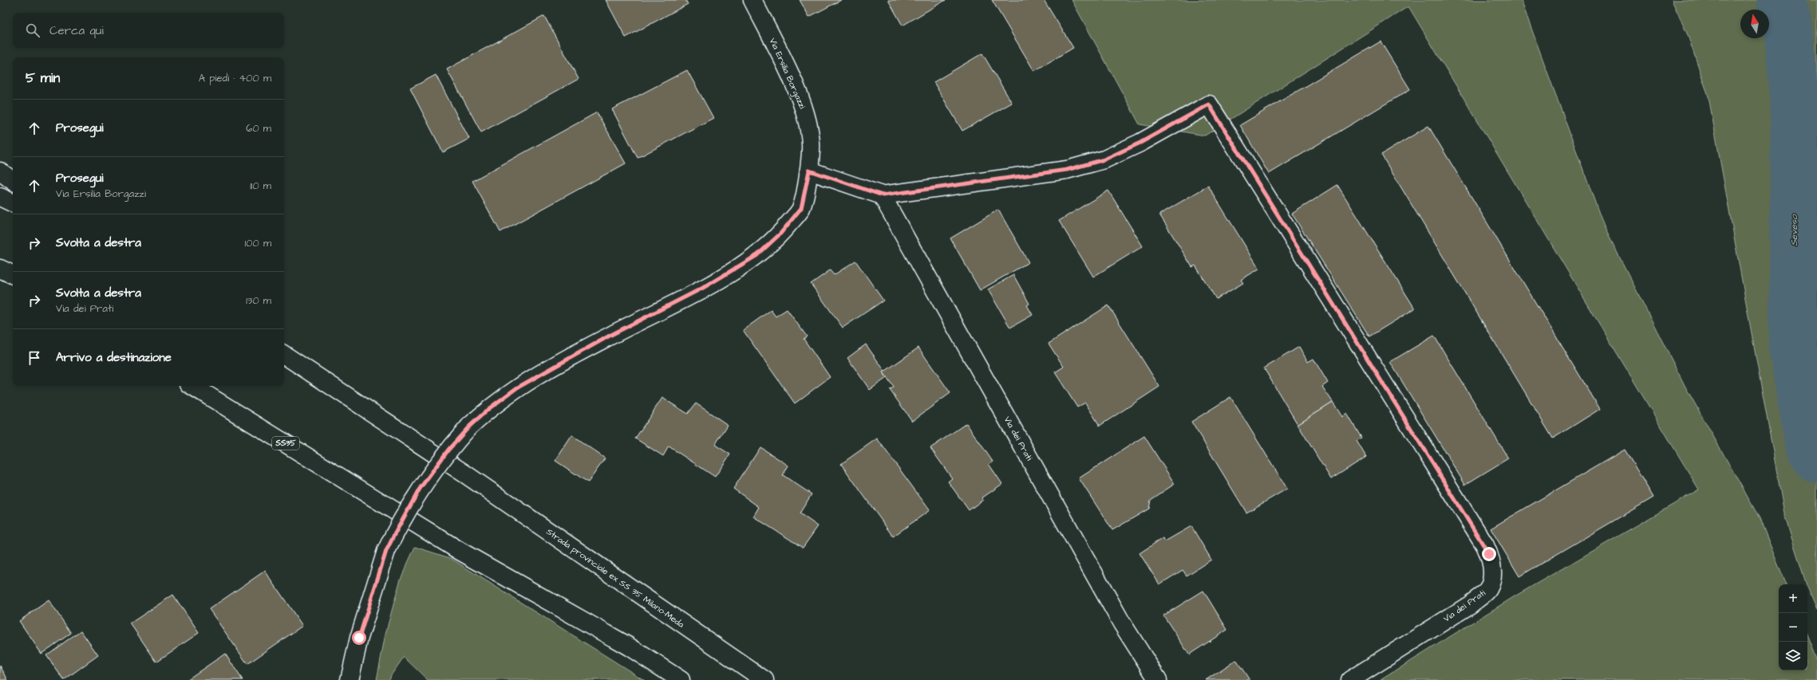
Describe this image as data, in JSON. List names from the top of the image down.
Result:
{
  "streets": {
    "main road": [
      "Via Ersilia Borgazzi",
      "Via dei Prati",
      "SS35",
      "Strada provinciale ex SS 35 Milano-Meda"
    ]
  },
  "water": ["Seveso"],
  "north": "top",
  "page": {
    "search": "Cerca qui",
    "heading": ["5 min", "A piedi · 400 m"],
    "list": [
      ["Prosegui", "60 m"],
      ["Prosegui", "Via Ersilia Borgazzi", "110 m"],
      ["Svolta a destra", "100 m"],
      ["Svolta a destra", "Via dei Prati", "130 m"],
      "Arrivo a destinazione"
    ],
    "map_buttons": ["+", "−"]
  }
}
